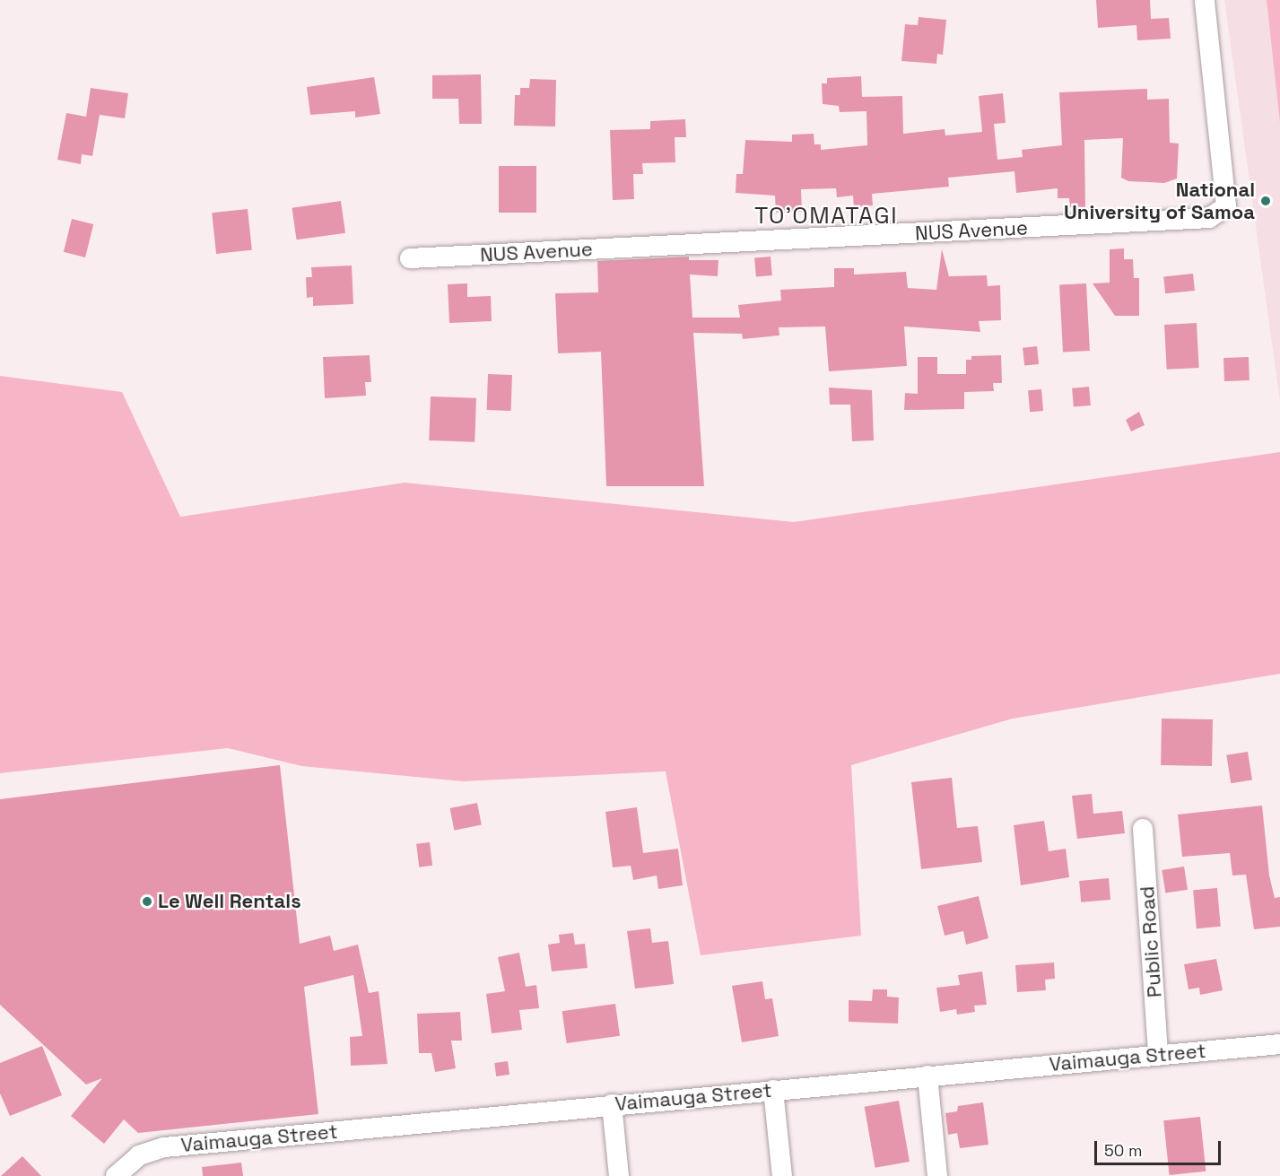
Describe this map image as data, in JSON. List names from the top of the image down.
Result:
{
  "streets": {
    "street": ["NUS Avenue", "Public Road", "Vaimauga Street"]
  },
  "crossings": [
    ["Public Road", "Vaimauga Street"]
  ],
  "districts": ["TO'OMATAGI"],
  "places": ["National University of Samoa", "Le Well Rentals"],
  "scale_bar": "50 m"
}
